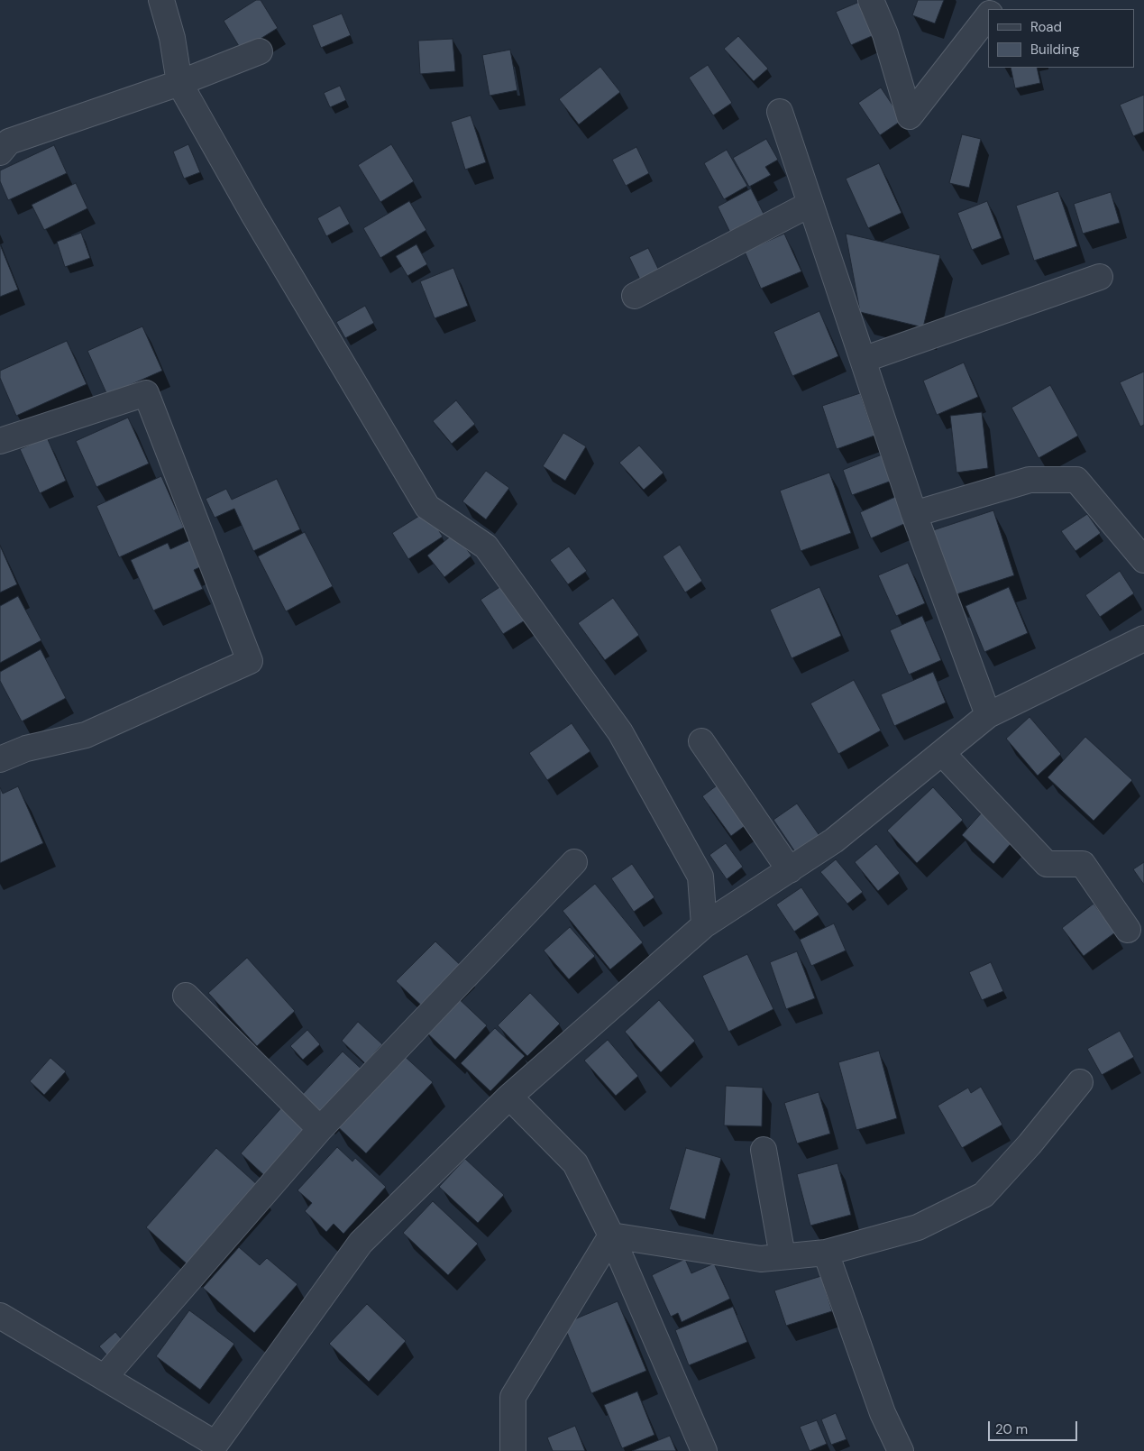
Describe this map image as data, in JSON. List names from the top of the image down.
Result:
{
  "legend": ["Road", "Building"],
  "scale_bar": "20 m"
}
